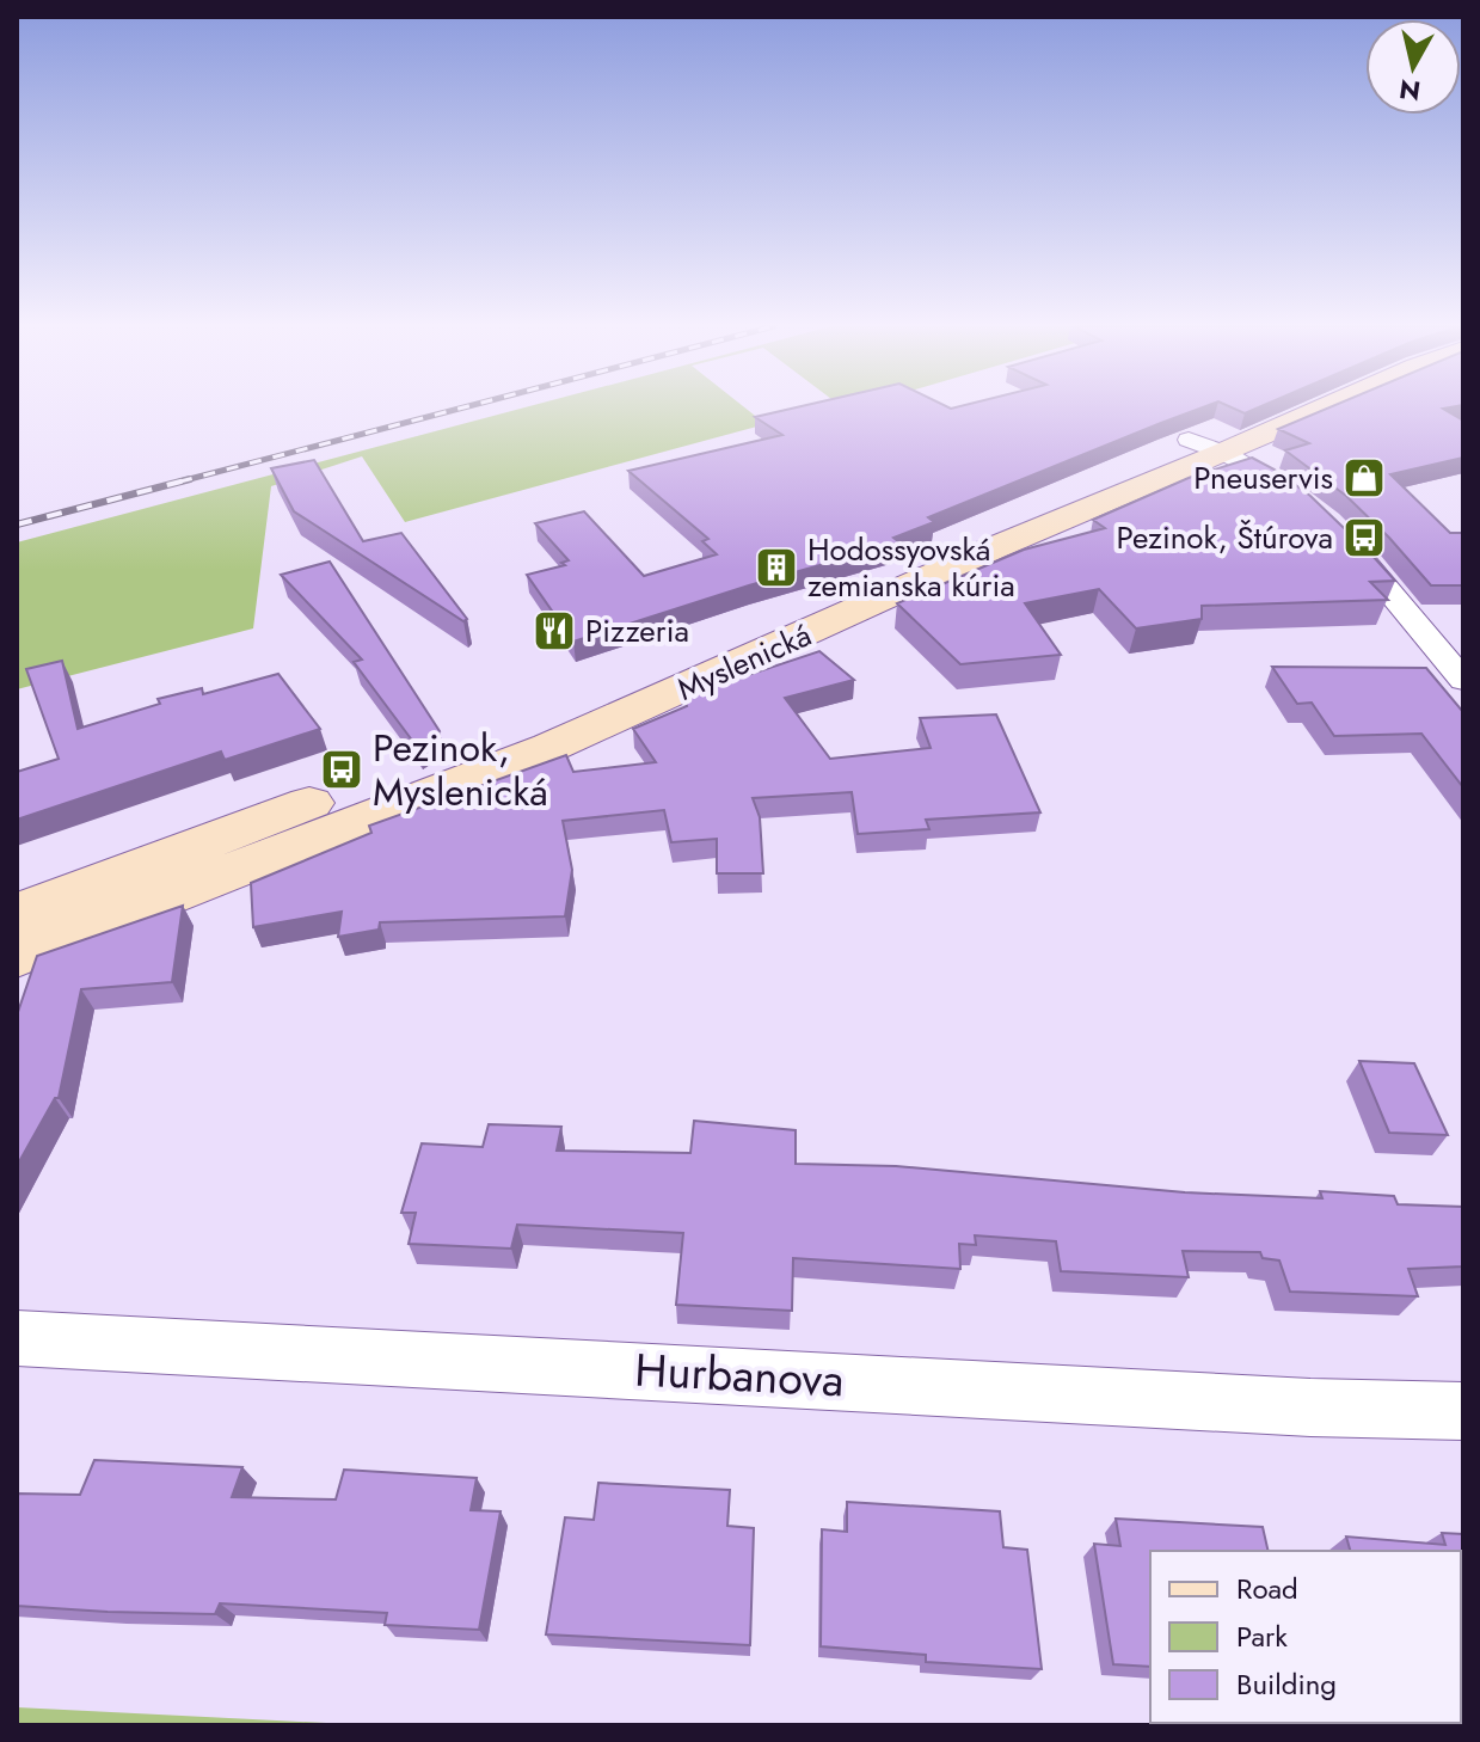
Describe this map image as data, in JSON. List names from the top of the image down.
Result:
{
  "streets": {
    "main road": ["Myslenická"],
    "street": ["Hurbanova"]
  },
  "places": {
    "shop": ["Pneuservis"],
    "bus stop": ["Pezinok, Štúrova", "Pezinok, Myslenická"],
    "building": ["Hodossyovská zemianska kúria"],
    "restaurant": ["Pizzeria"]
  },
  "legend": ["Road", "Park", "Building"],
  "north": "bottom"
}
